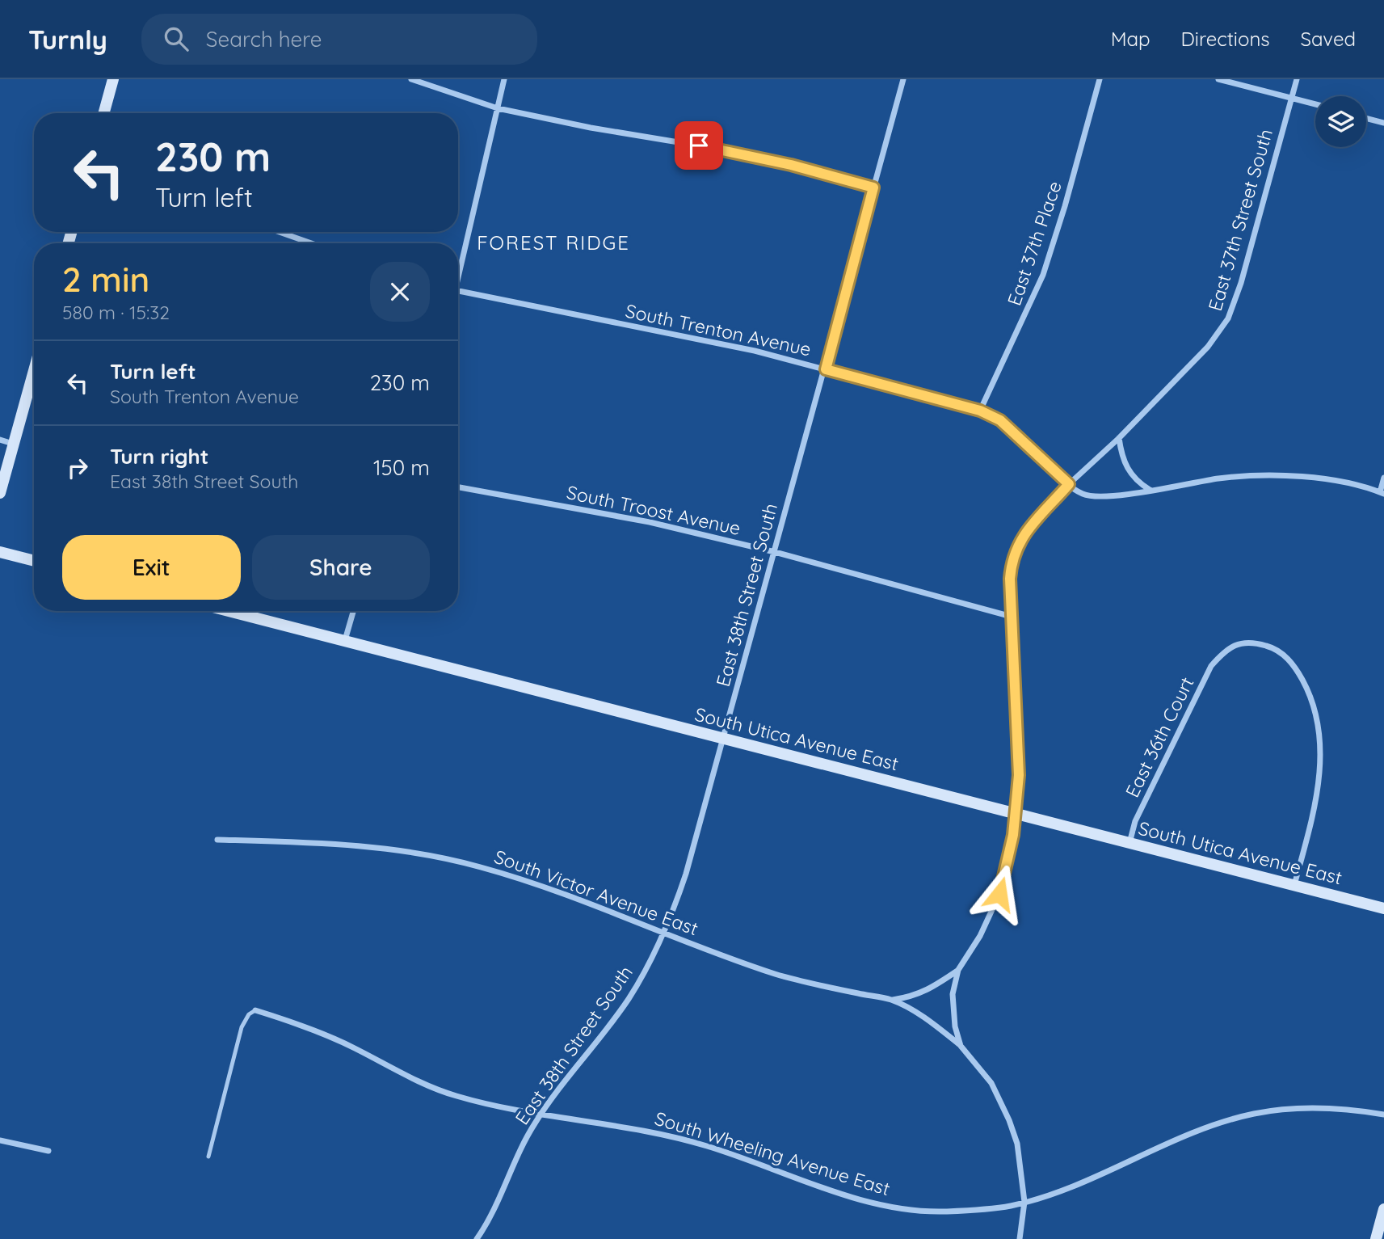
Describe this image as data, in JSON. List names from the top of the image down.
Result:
{
  "streets": {
    "street": [
      "East 37th Street South",
      "East 37th Place",
      "South Trenton Avenue",
      "South Troost Avenue",
      "East 38th Street South",
      "East 36th Court",
      "South Utica Avenue East",
      "South Victor Avenue East",
      "South Wheeling Avenue East"
    ]
  },
  "crossings": [
    ["East 37th Street South", "South Trenton Avenue"],
    ["East 37th Street South", "South Troost Avenue"],
    ["East 37th Street South", "South Utica Avenue East"],
    ["East 37th Street South", "South Victor Avenue East"],
    ["East 37th Street South", "South Wheeling Avenue East"],
    ["East 37th Place", "South Trenton Avenue"],
    ["South Trenton Avenue", "East 38th Street South"],
    ["South Troost Avenue", "East 38th Street South"],
    ["East 38th Street South", "South Utica Avenue East"],
    ["East 38th Street South", "South Victor Avenue East"],
    ["East 38th Street South", "South Wheeling Avenue East"],
    ["East 36th Court", "South Utica Avenue East"]
  ],
  "districts": ["FOREST RIDGE"],
  "page": {
    "header": "Turnly",
    "search": "Search here",
    "nav": ["Map", "Directions", "Saved"],
    "turn": ["230 m", "Turn left"],
    "heading": ["2 min", "580 m · 15:32"],
    "list": [
      {
        "name": "Turn left",
        "note": "South Trenton Avenue",
        "value": "230 m"
      },
      {
        "name": "Turn right",
        "note": "East 38th Street South",
        "value": "150 m"
      }
    ],
    "buttons": ["Exit", "Share"]
  }
}
